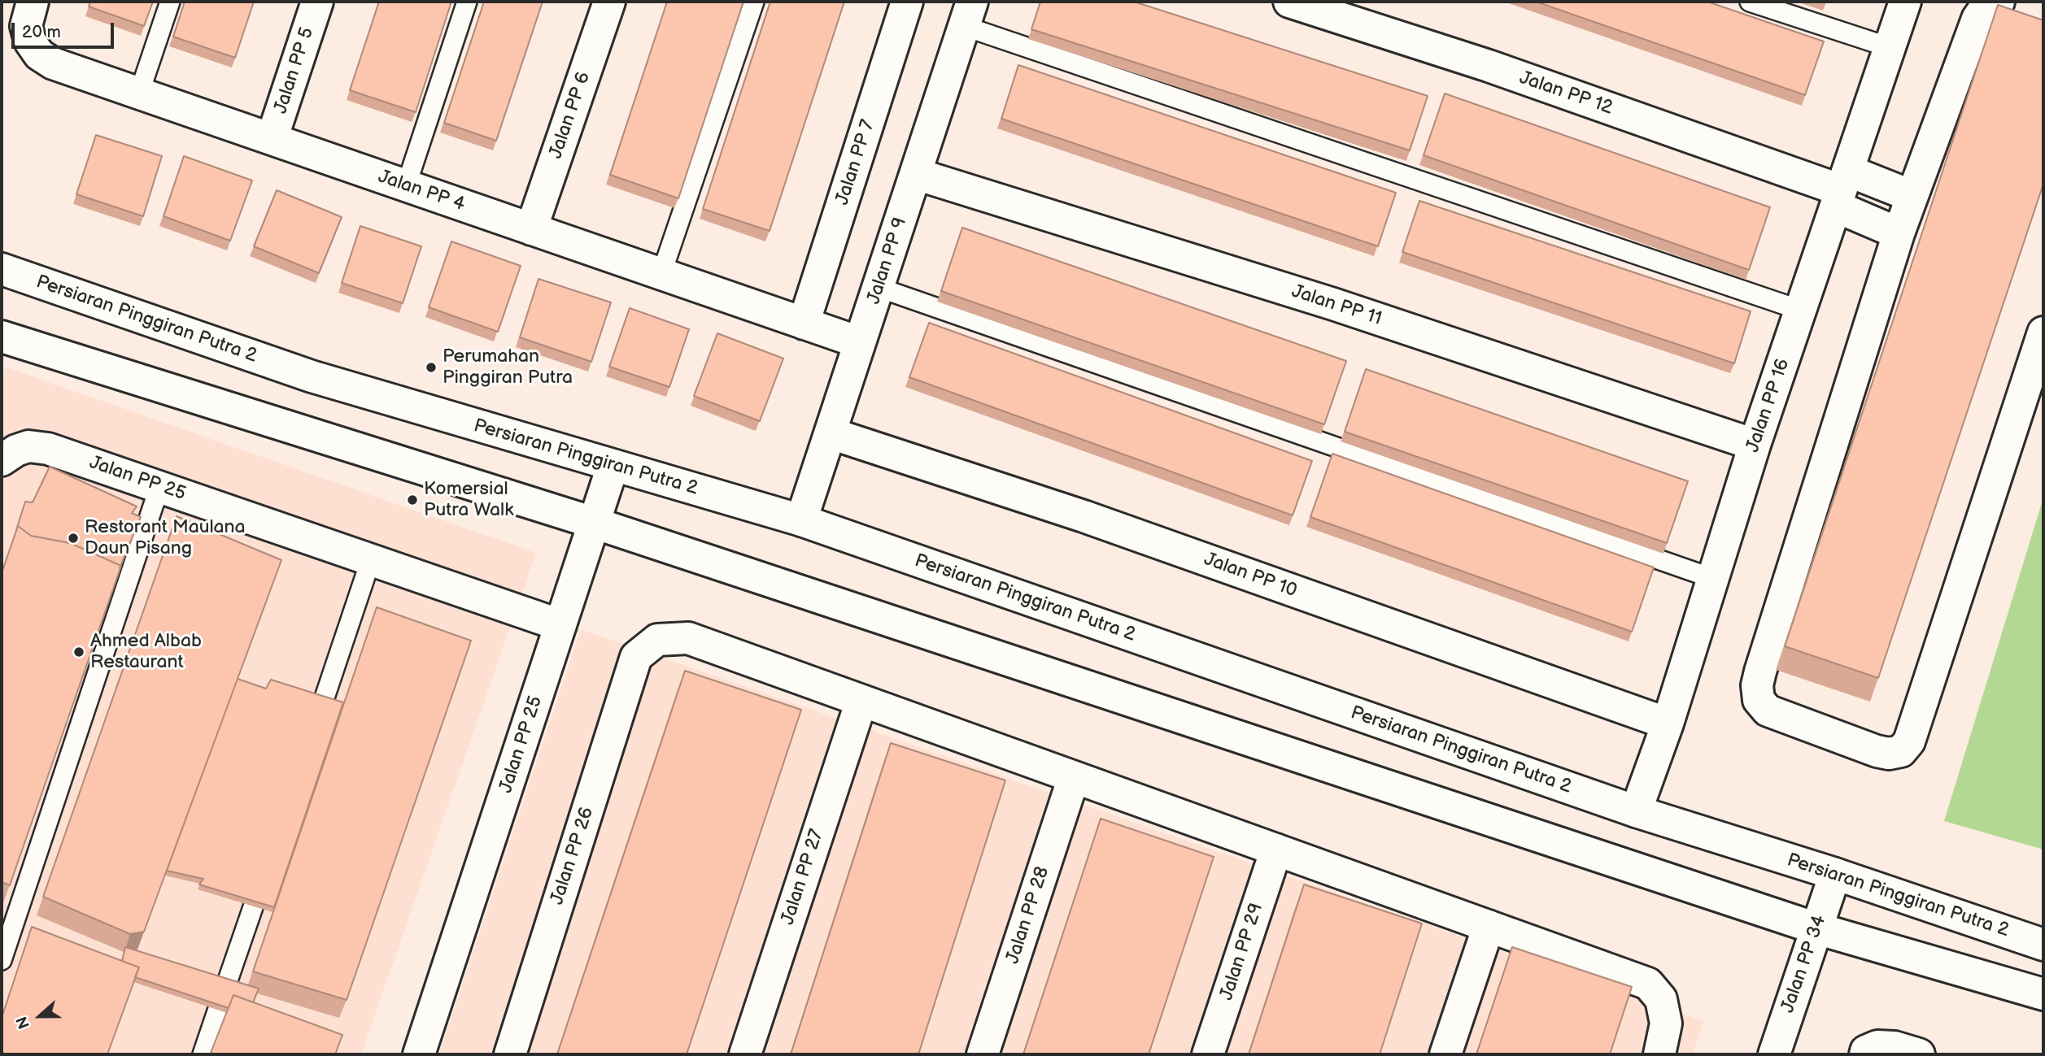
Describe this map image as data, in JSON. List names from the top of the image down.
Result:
{
  "streets": {
    "street": [
      "Jalan PP 5",
      "Jalan PP 12",
      "Jalan PP 6",
      "Jalan PP 7",
      "Jalan PP 4",
      "Jalan PP 9",
      "Jalan PP 11",
      "Persiaran Pinggiran Putra 2",
      "Jalan PP 16",
      "Jalan PP 25",
      "Jalan PP 10",
      "Jalan PP 26",
      "Jalan PP 27",
      "Jalan PP 28",
      "Jalan PP 29",
      "Jalan PP 34"
    ]
  },
  "crossings": [
    ["Jalan PP 5", "Jalan PP 4"],
    ["Jalan PP 12", "Jalan PP 16"],
    ["Jalan PP 6", "Jalan PP 4"],
    ["Jalan PP 7", "Jalan PP 4"],
    ["Jalan PP 4", "Jalan PP 9"],
    ["Jalan PP 9", "Jalan PP 11"],
    ["Jalan PP 9", "Persiaran Pinggiran Putra 2"],
    ["Jalan PP 9", "Jalan PP 10"],
    ["Jalan PP 11", "Jalan PP 16"],
    ["Persiaran Pinggiran Putra 2", "Jalan PP 16"],
    ["Persiaran Pinggiran Putra 2", "Jalan PP 34"],
    ["Jalan PP 16", "Jalan PP 10"],
    ["Jalan PP 26", "Jalan PP 27"]
  ],
  "places": [
    "Perumahan Pinggiran Putra",
    "Komersial Putra Walk",
    "Restorant Maulana Daun Pisang",
    "Ahmed Albab Restaurant"
  ],
  "scale_bar": "20 m",
  "north": "left"
}
